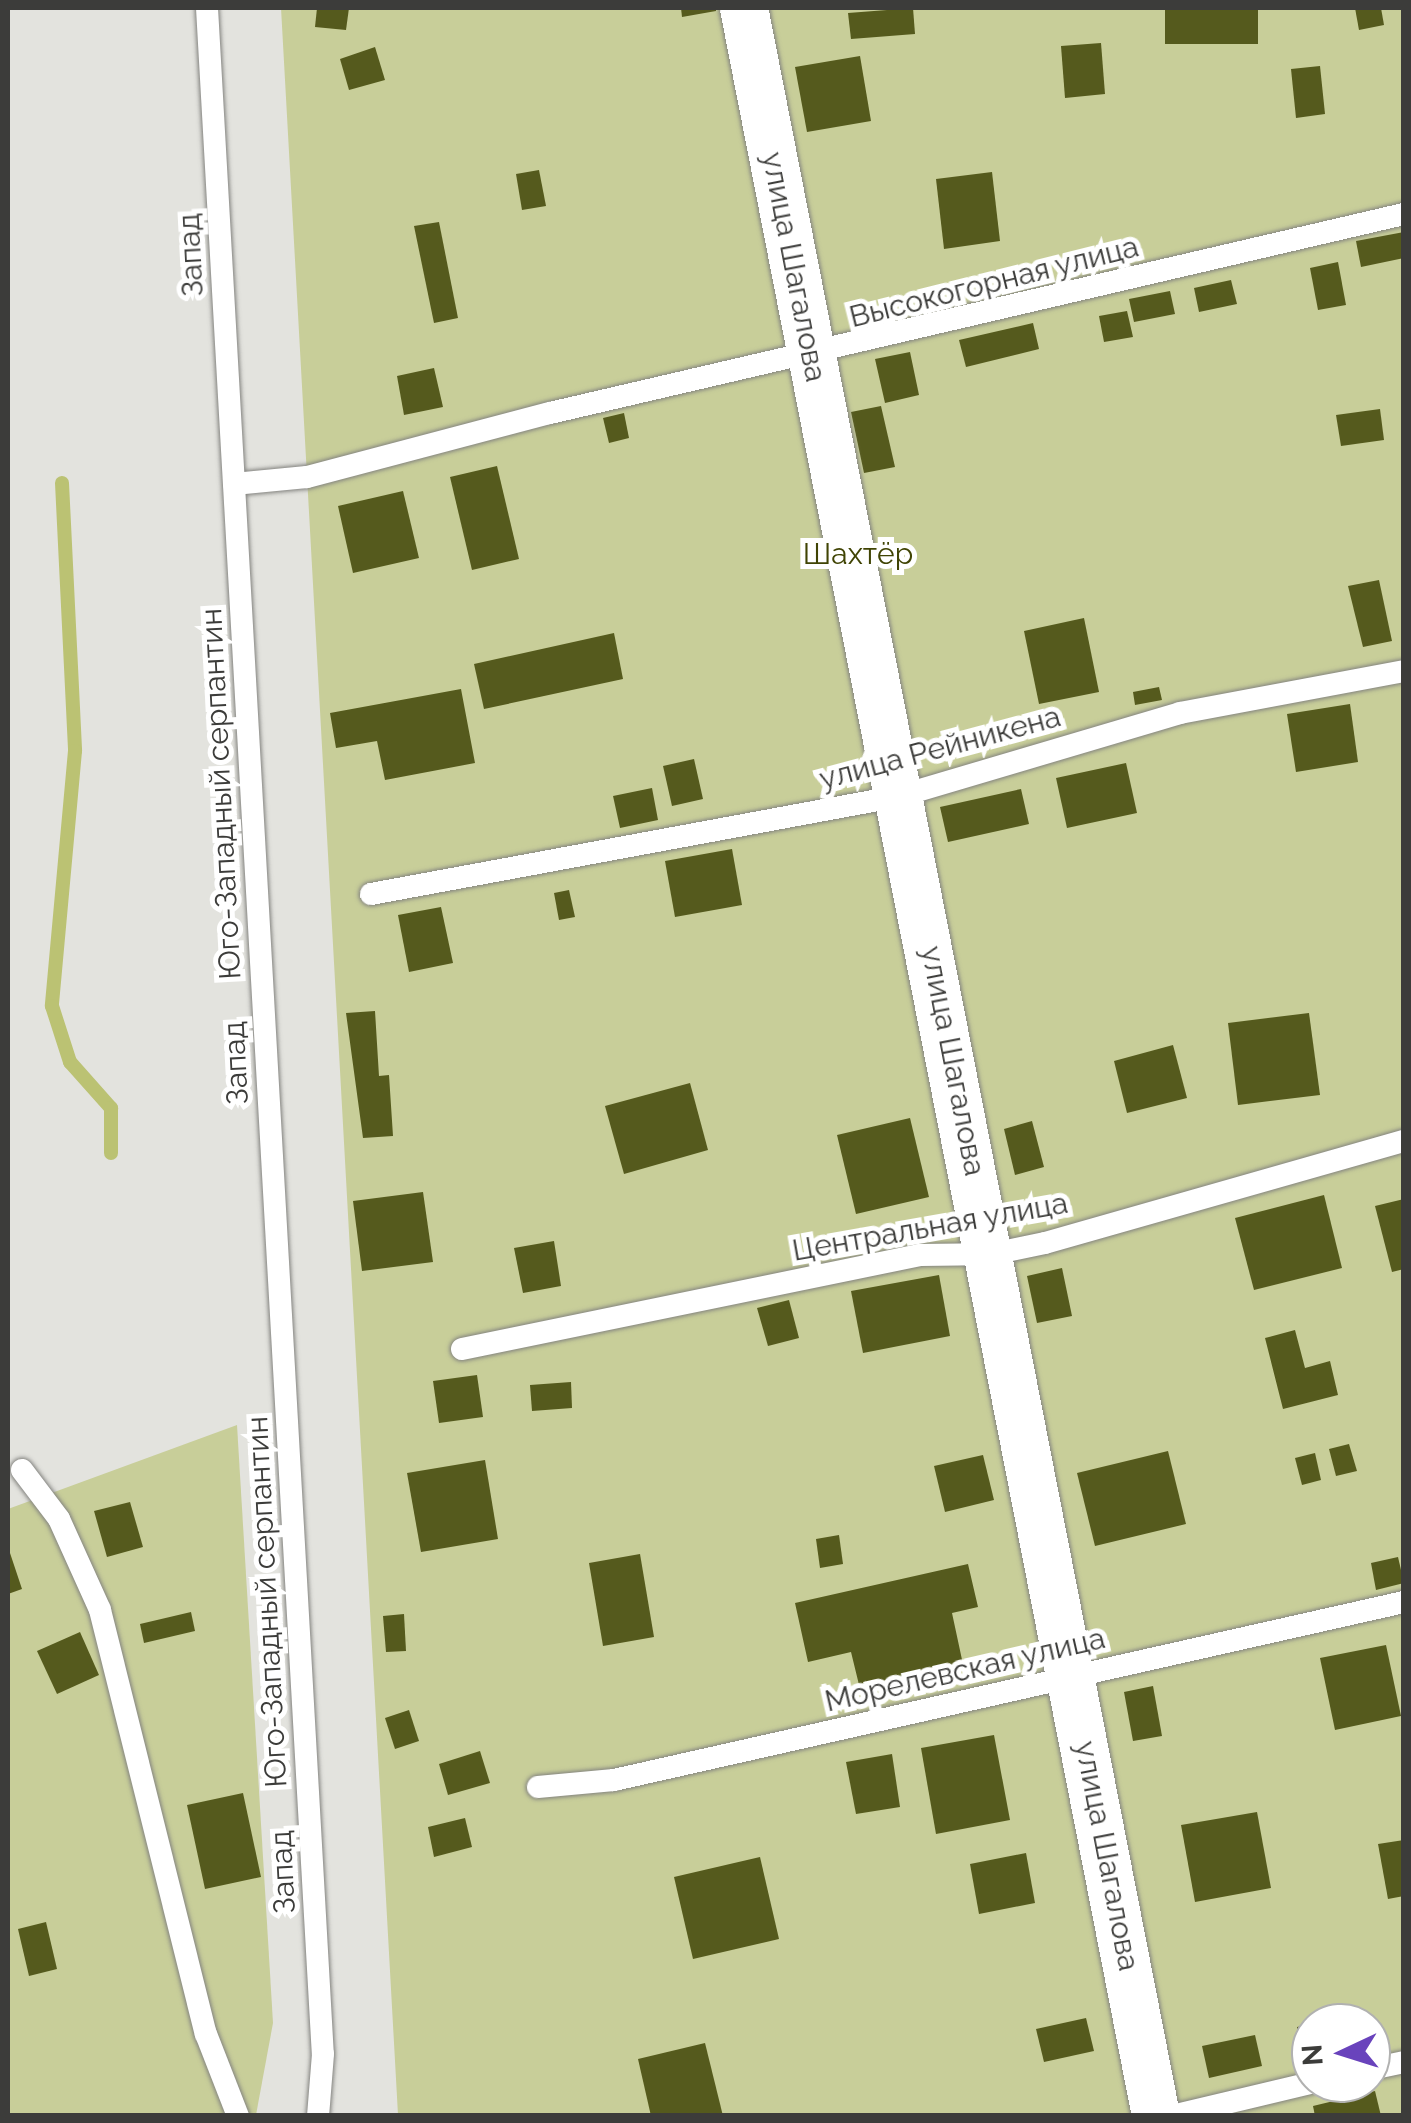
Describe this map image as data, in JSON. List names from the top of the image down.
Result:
{
  "streets": {
    "street": ["улица Шагалова"],
    "lane": [
      "Высокогорная улица",
      "улица Рейникена",
      "Юго-Западный серпантин",
      "Центральная улица",
      "Морелевская улица"
    ]
  },
  "crossings": [
    ["улица Шагалова", "Высокогорная улица"],
    ["улица Шагалова", "улица Рейникена"],
    ["улица Шагалова", "Центральная улица"],
    ["улица Шагалова", "Морелевская улица"],
    ["Высокогорная улица", "Юго-Западный серпантин"]
  ],
  "parks": ["Шахтёр"],
  "north": "left"
}
